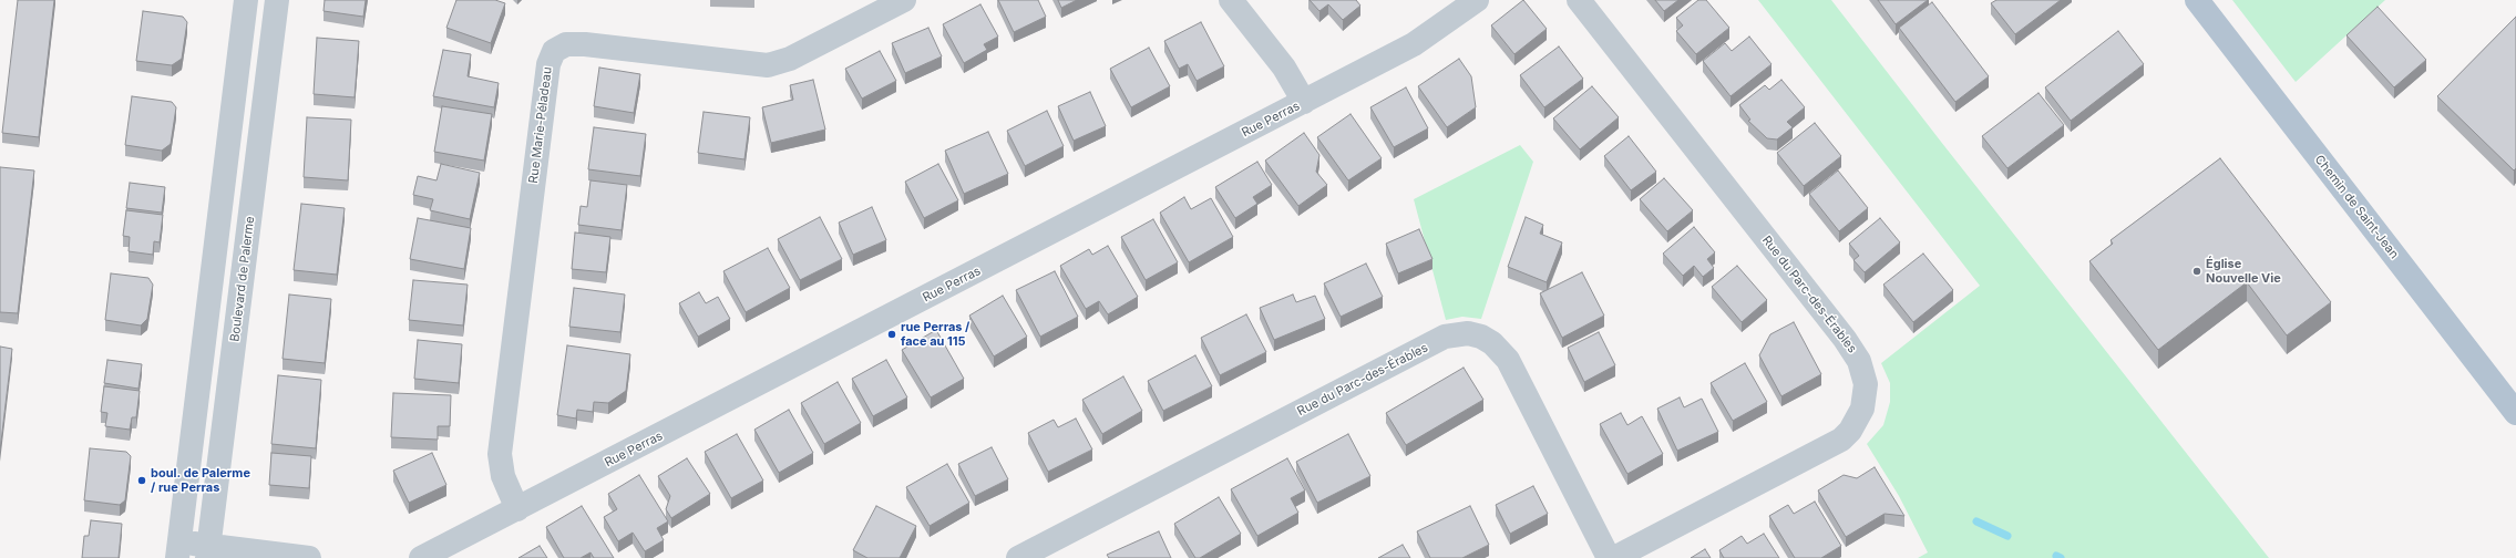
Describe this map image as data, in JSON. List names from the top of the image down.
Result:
{
  "streets": {
    "main road": ["Chemin de Saint-Jean"],
    "street": [
      "Rue Perras",
      "Rue Marie-Péladeau",
      "Boulevard de Palerme",
      "Rue du Parc-des-Érables"
    ]
  },
  "crossings": [
    ["Rue Perras", "Rue Marie-Péladeau"]
  ],
  "places": ["Église Nouvelle Vie", "rue Perras / face au 115", "boul. de Palerme / rue Perras"]
}
